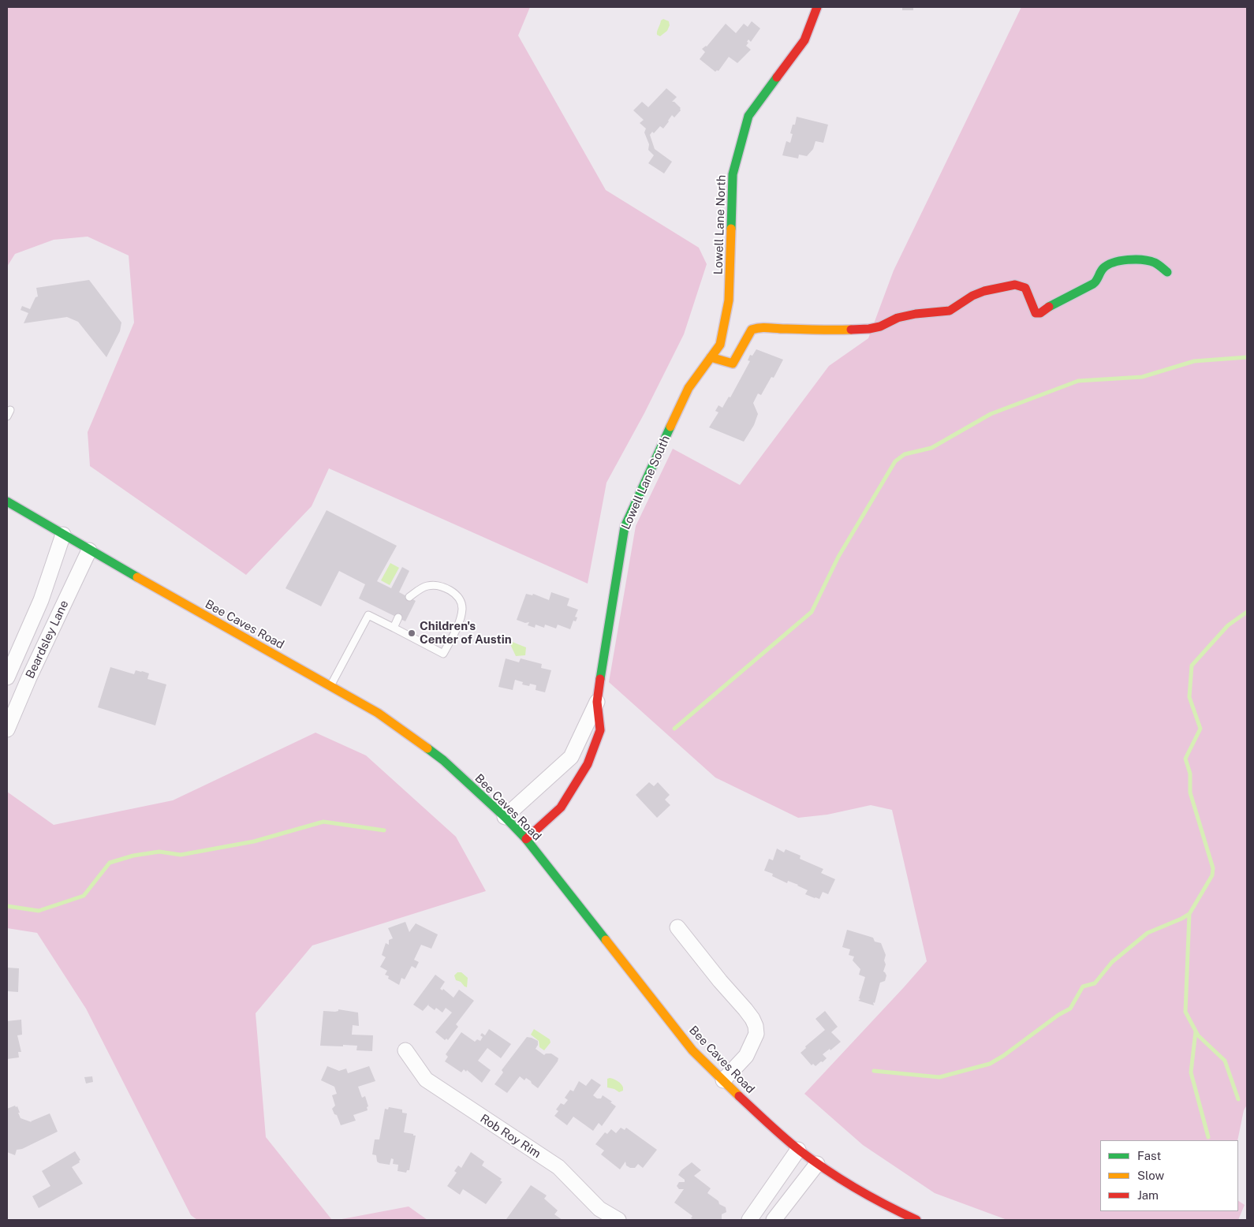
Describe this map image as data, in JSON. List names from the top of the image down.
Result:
{
  "streets": {
    "street": [
      "Lowell Lane North",
      "Lowell Lane South",
      "Bee Caves Road",
      "Beardsley Lane",
      "Rob Roy Rim"
    ]
  },
  "crossings": [
    ["Lowell Lane North", "Lowell Lane South"],
    ["Lowell Lane South", "Bee Caves Road"],
    ["Bee Caves Road", "Beardsley Lane"]
  ],
  "places": ["Children's Center of Austin"],
  "legend": ["Fast", "Slow", "Jam"]
}
